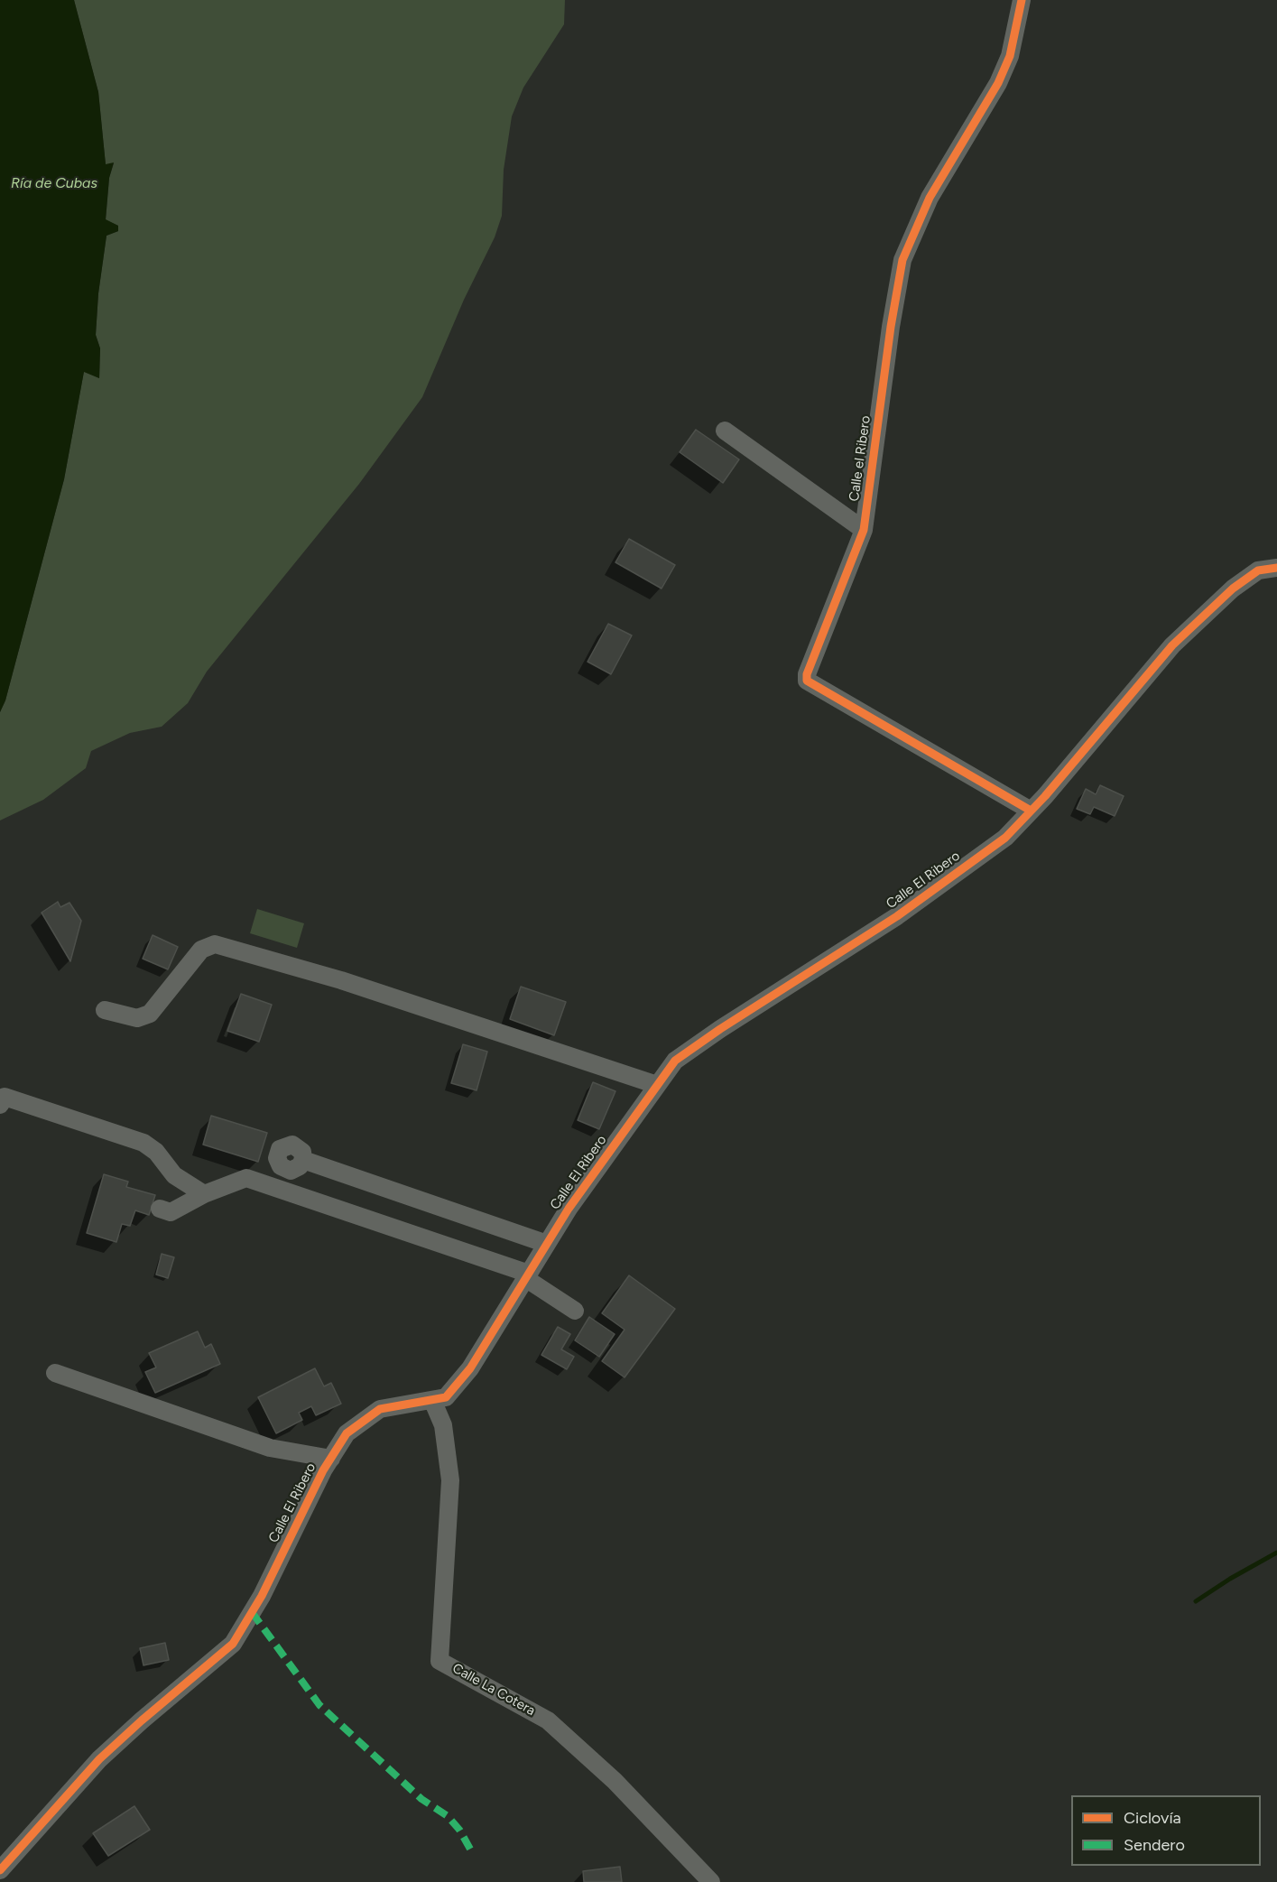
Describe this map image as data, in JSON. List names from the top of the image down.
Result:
{
  "streets": {
    "street": ["Calle el Ribero", "Calle El Ribero", "Calle La Cotera"]
  },
  "crossings": [
    ["Calle el Ribero", "Calle El Ribero"],
    ["Calle El Ribero", "Calle La Cotera"]
  ],
  "water": ["Ría de Cubas"],
  "legend": ["Ciclovía", "Sendero"]
}
